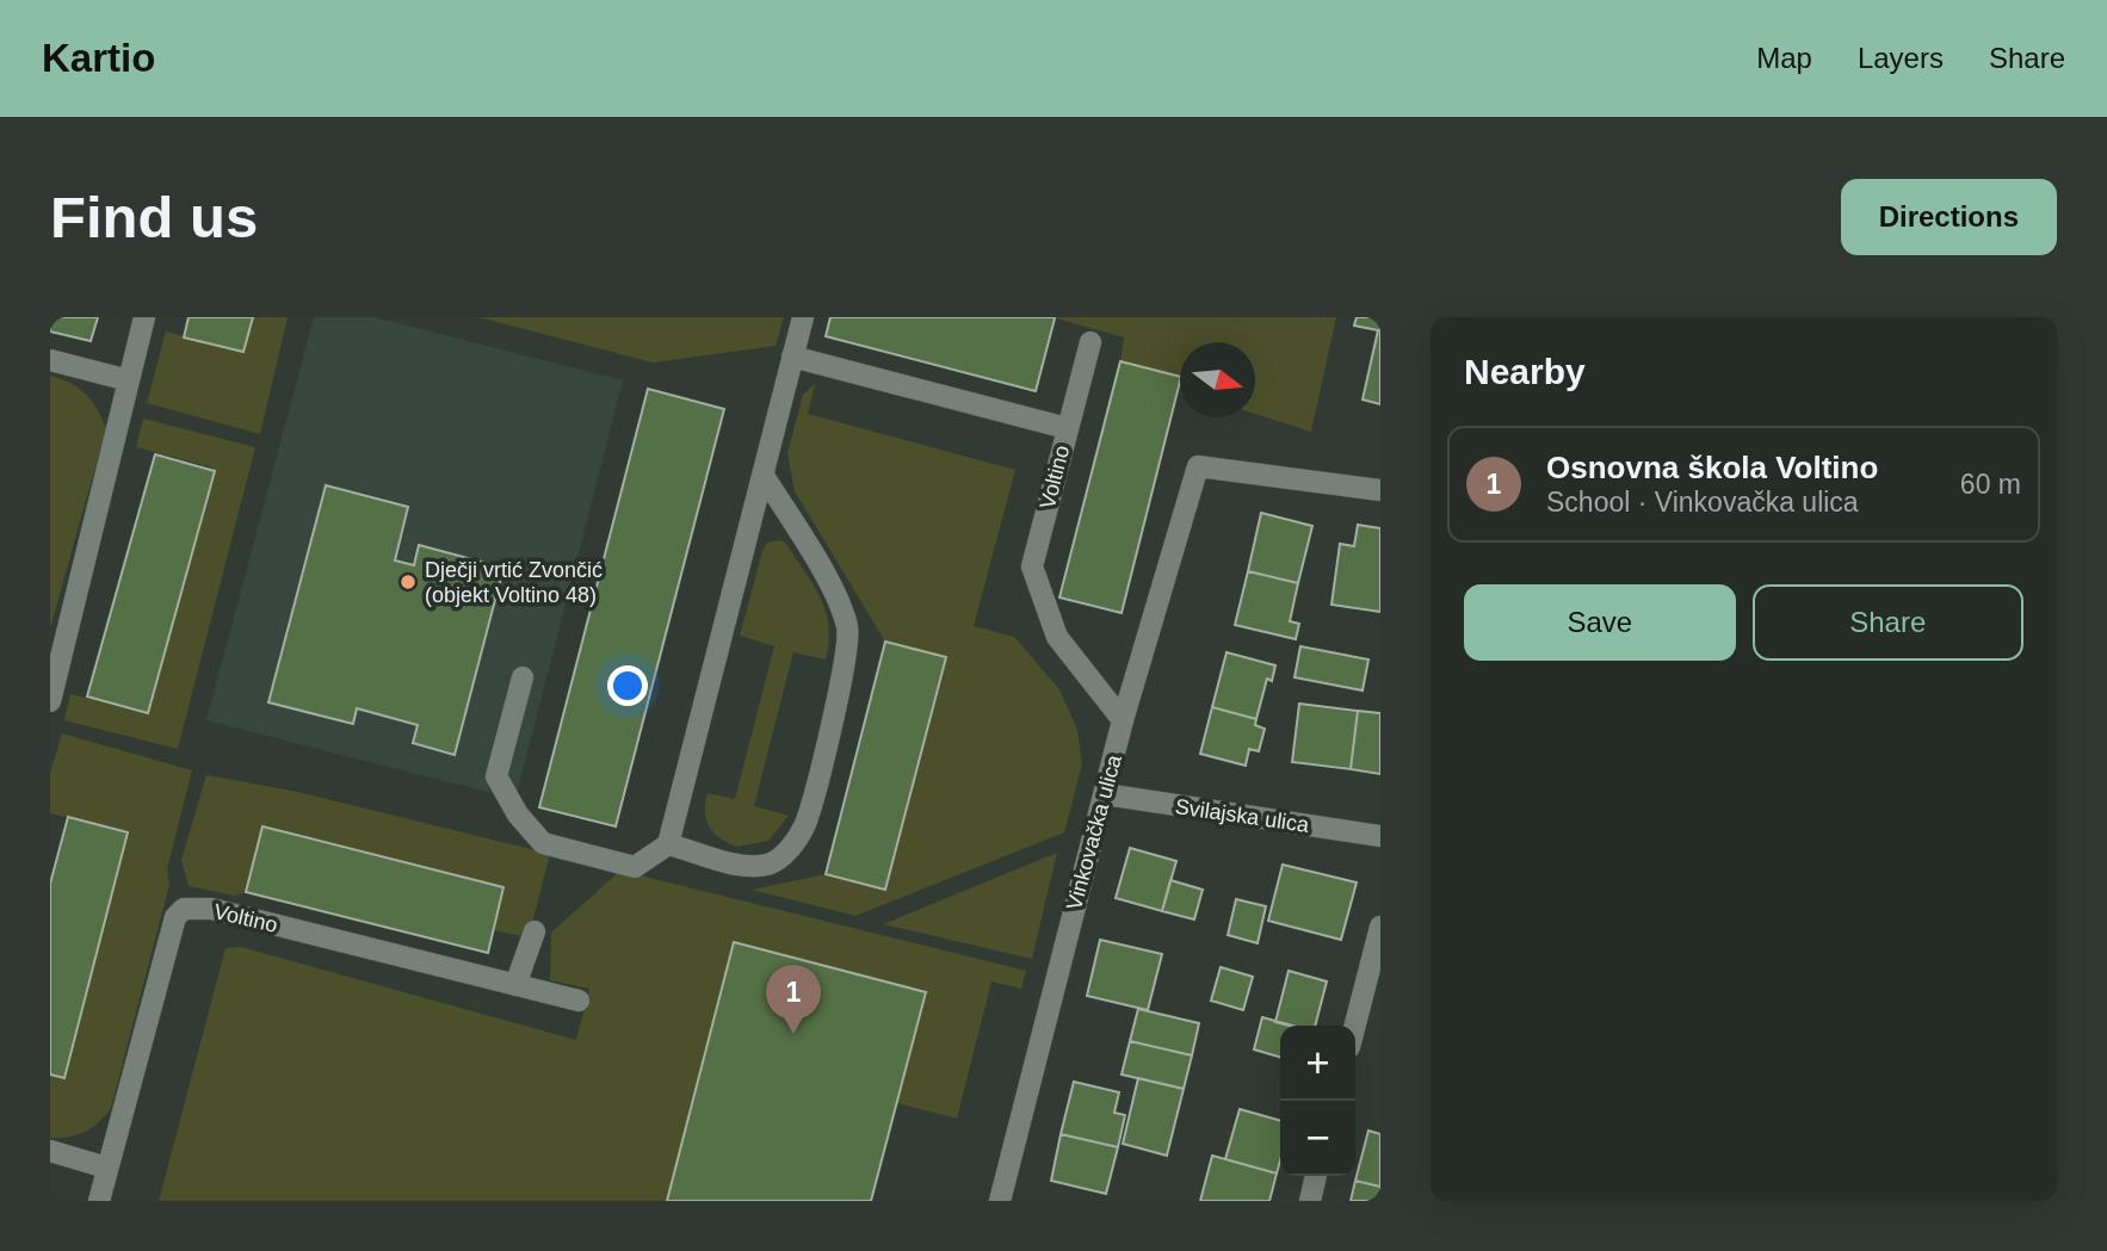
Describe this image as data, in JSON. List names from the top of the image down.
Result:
{
  "streets": {
    "street": ["Voltino", "Svilajska ulica", "Vinkovačka ulica"]
  },
  "crossings": [
    ["Voltino", "Vinkovačka ulica"],
    ["Svilajska ulica", "Vinkovačka ulica"]
  ],
  "places": ["Dječji vrtić Zvončić (objekt Voltino 48)"],
  "north": "right",
  "page": {
    "header": "Kartio",
    "nav": ["Map", "Layers", "Share"],
    "buttons": [
      "Directions",
      ["Save", "Share"]
    ],
    "title": "Find us",
    "heading": "Nearby",
    "list": [
      {
        "mark": "1",
        "name": "Osnovna škola Voltino",
        "note": "School · Vinkovačka ulica",
        "value": "60 m"
      }
    ],
    "pins": "1",
    "map_buttons": ["+", "−"]
  }
}
